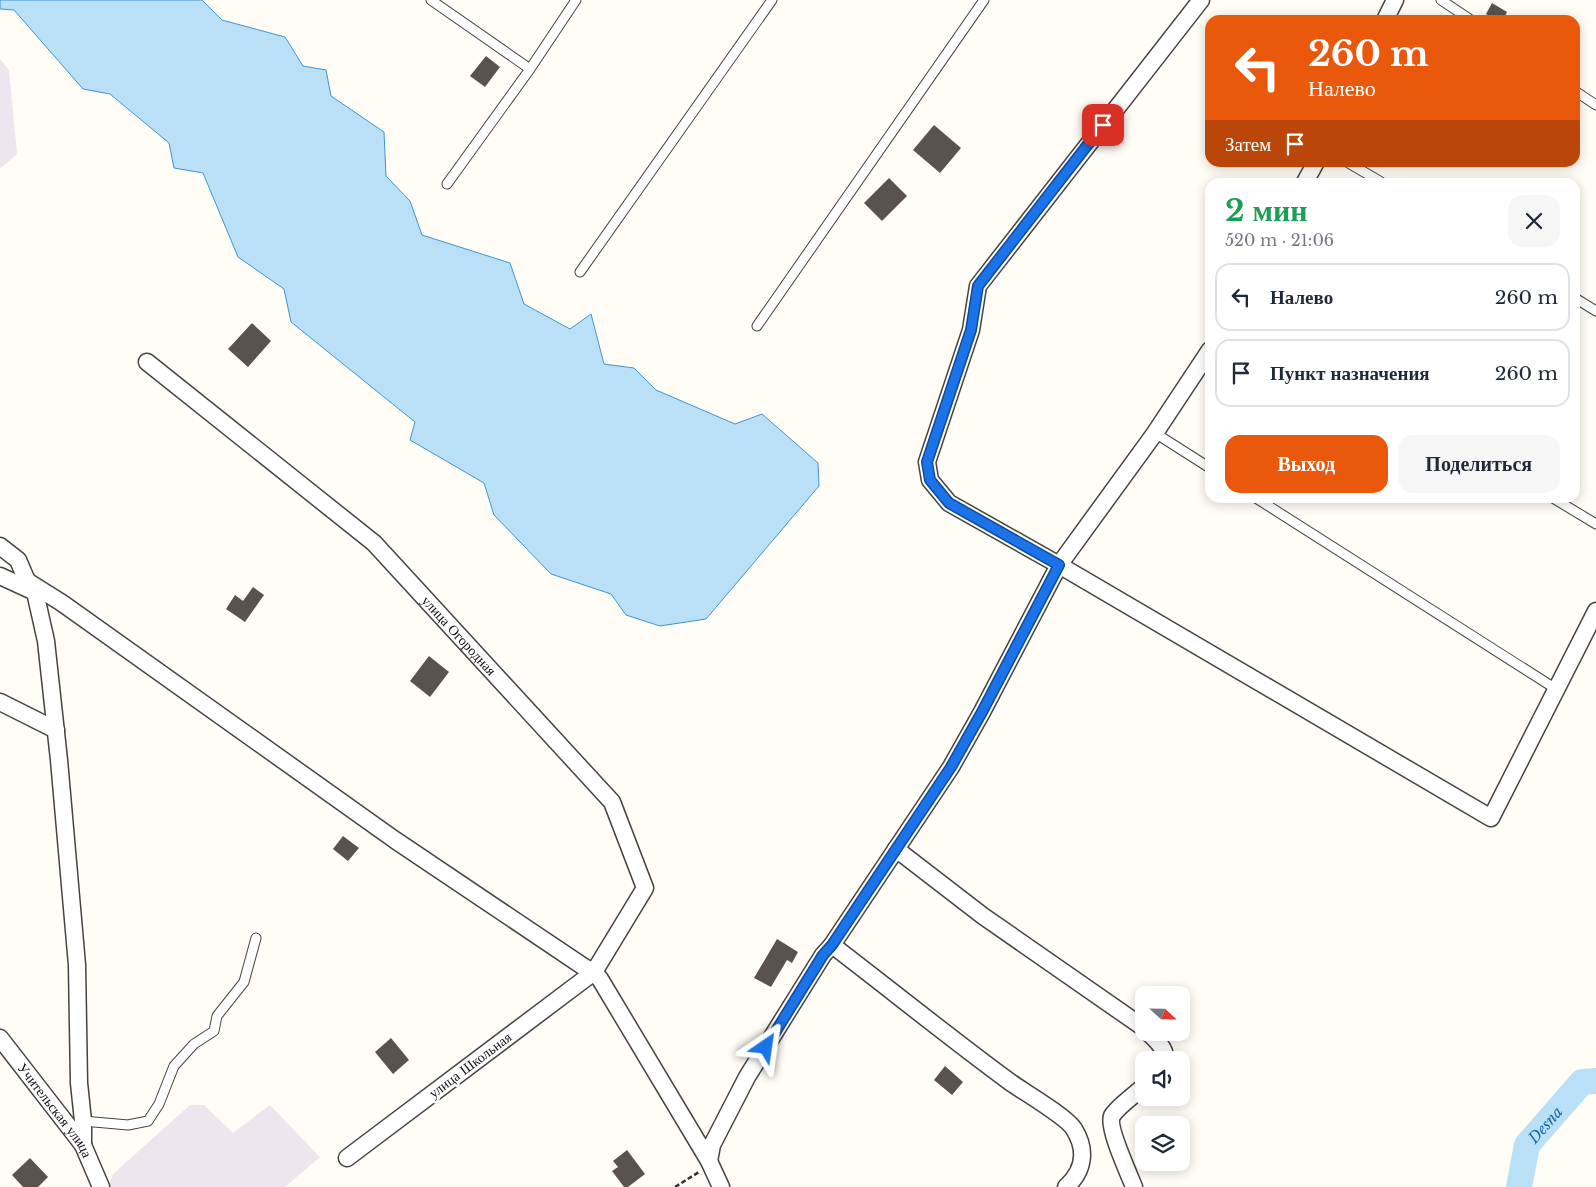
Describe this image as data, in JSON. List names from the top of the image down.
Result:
{
  "streets": {
    "street": ["улица Огородная", "улица Школьная", "Учительская улица"]
  },
  "crossings": [
    ["улица Огородная", "улица Школьная"]
  ],
  "water": ["Desna"],
  "north": "right",
  "page": {
    "turn": ["260 m", "Налево"],
    "then": "Затем",
    "heading": ["2 мин", "520 m · 21:06"],
    "list": [
      {
        "name": "Налево",
        "value": "260 m"
      },
      {
        "name": "Пункт назначения",
        "value": "260 m"
      }
    ],
    "buttons": ["Выход", "Поделиться"]
  }
}
